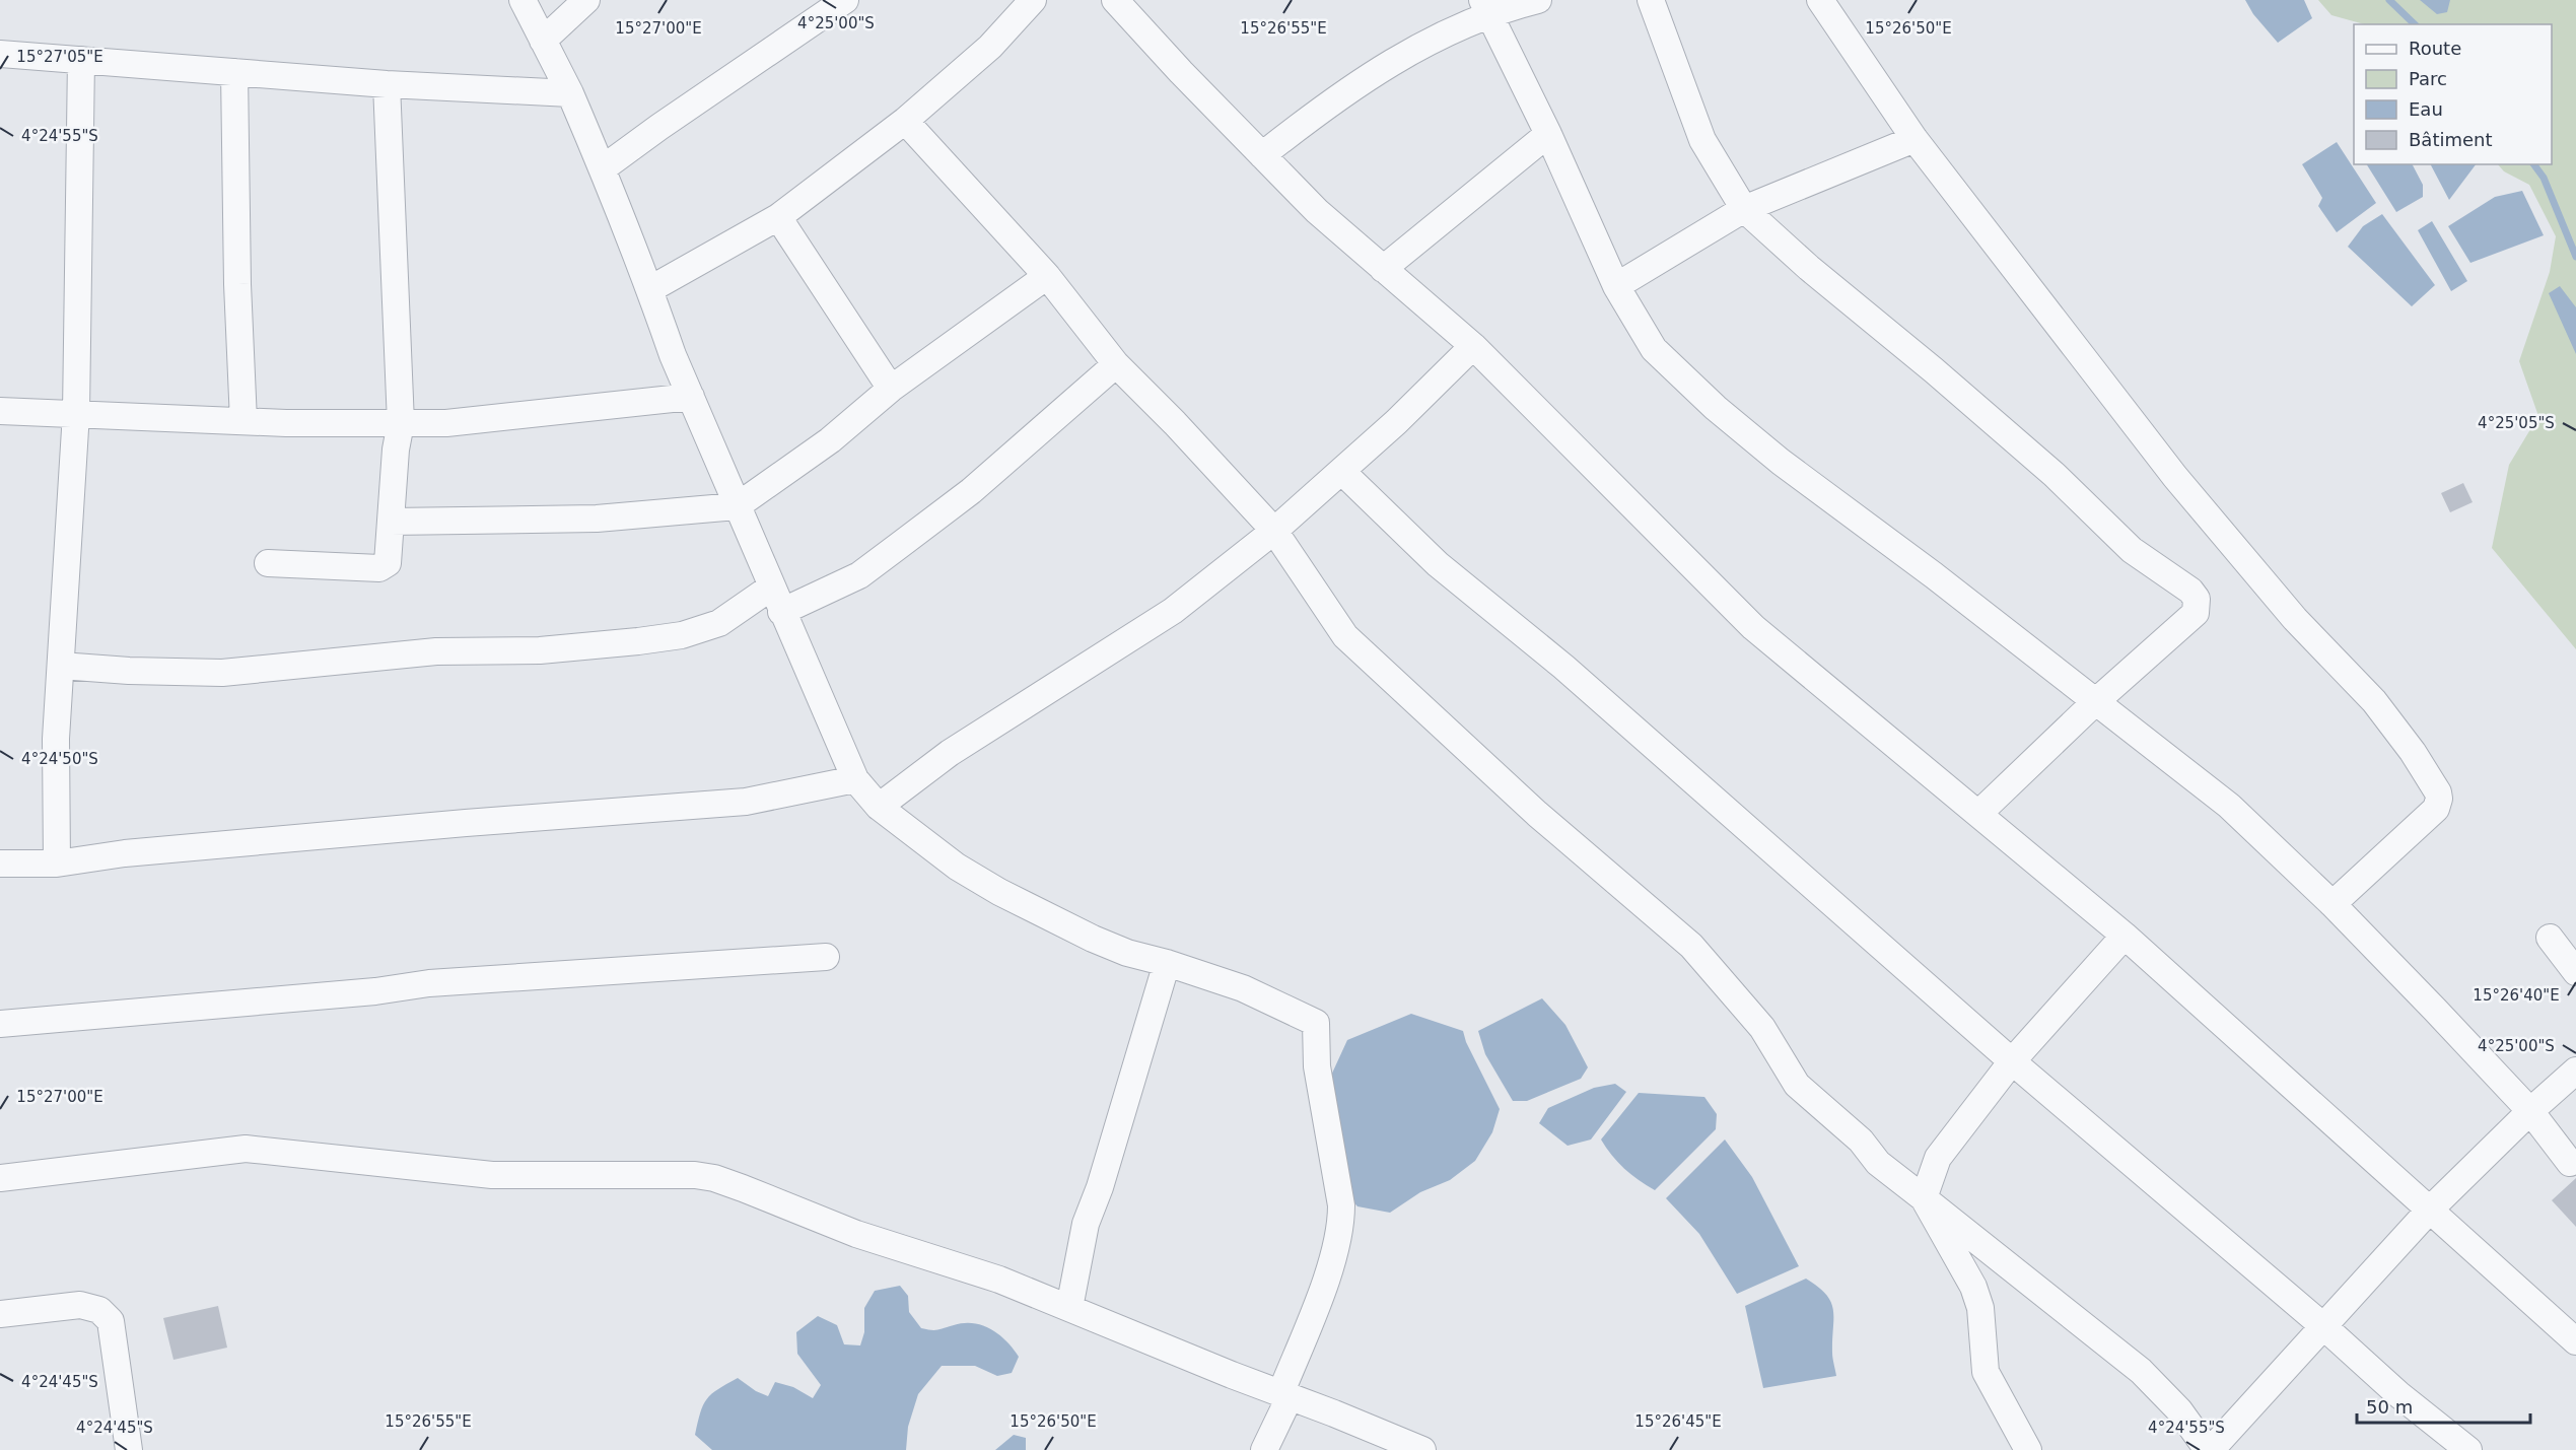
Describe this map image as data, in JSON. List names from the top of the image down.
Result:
{
  "legend": [
    "Route",
    "Parc",
    "Eau",
    "Bâtiment"
  ],
  "scale_bar": "50 m",
  "coordinates": [
    "4°25'00\"S",
    "15°27'00\"E",
    "15°26'55\"E",
    "15°26'50\"E",
    "15°27'05\"E",
    "4°24'55\"S",
    "4°25'05\"S",
    "4°24'50\"S",
    "15°26'40\"E",
    "4°24'45\"S",
    "15°26'45\"E"
  ]
}
